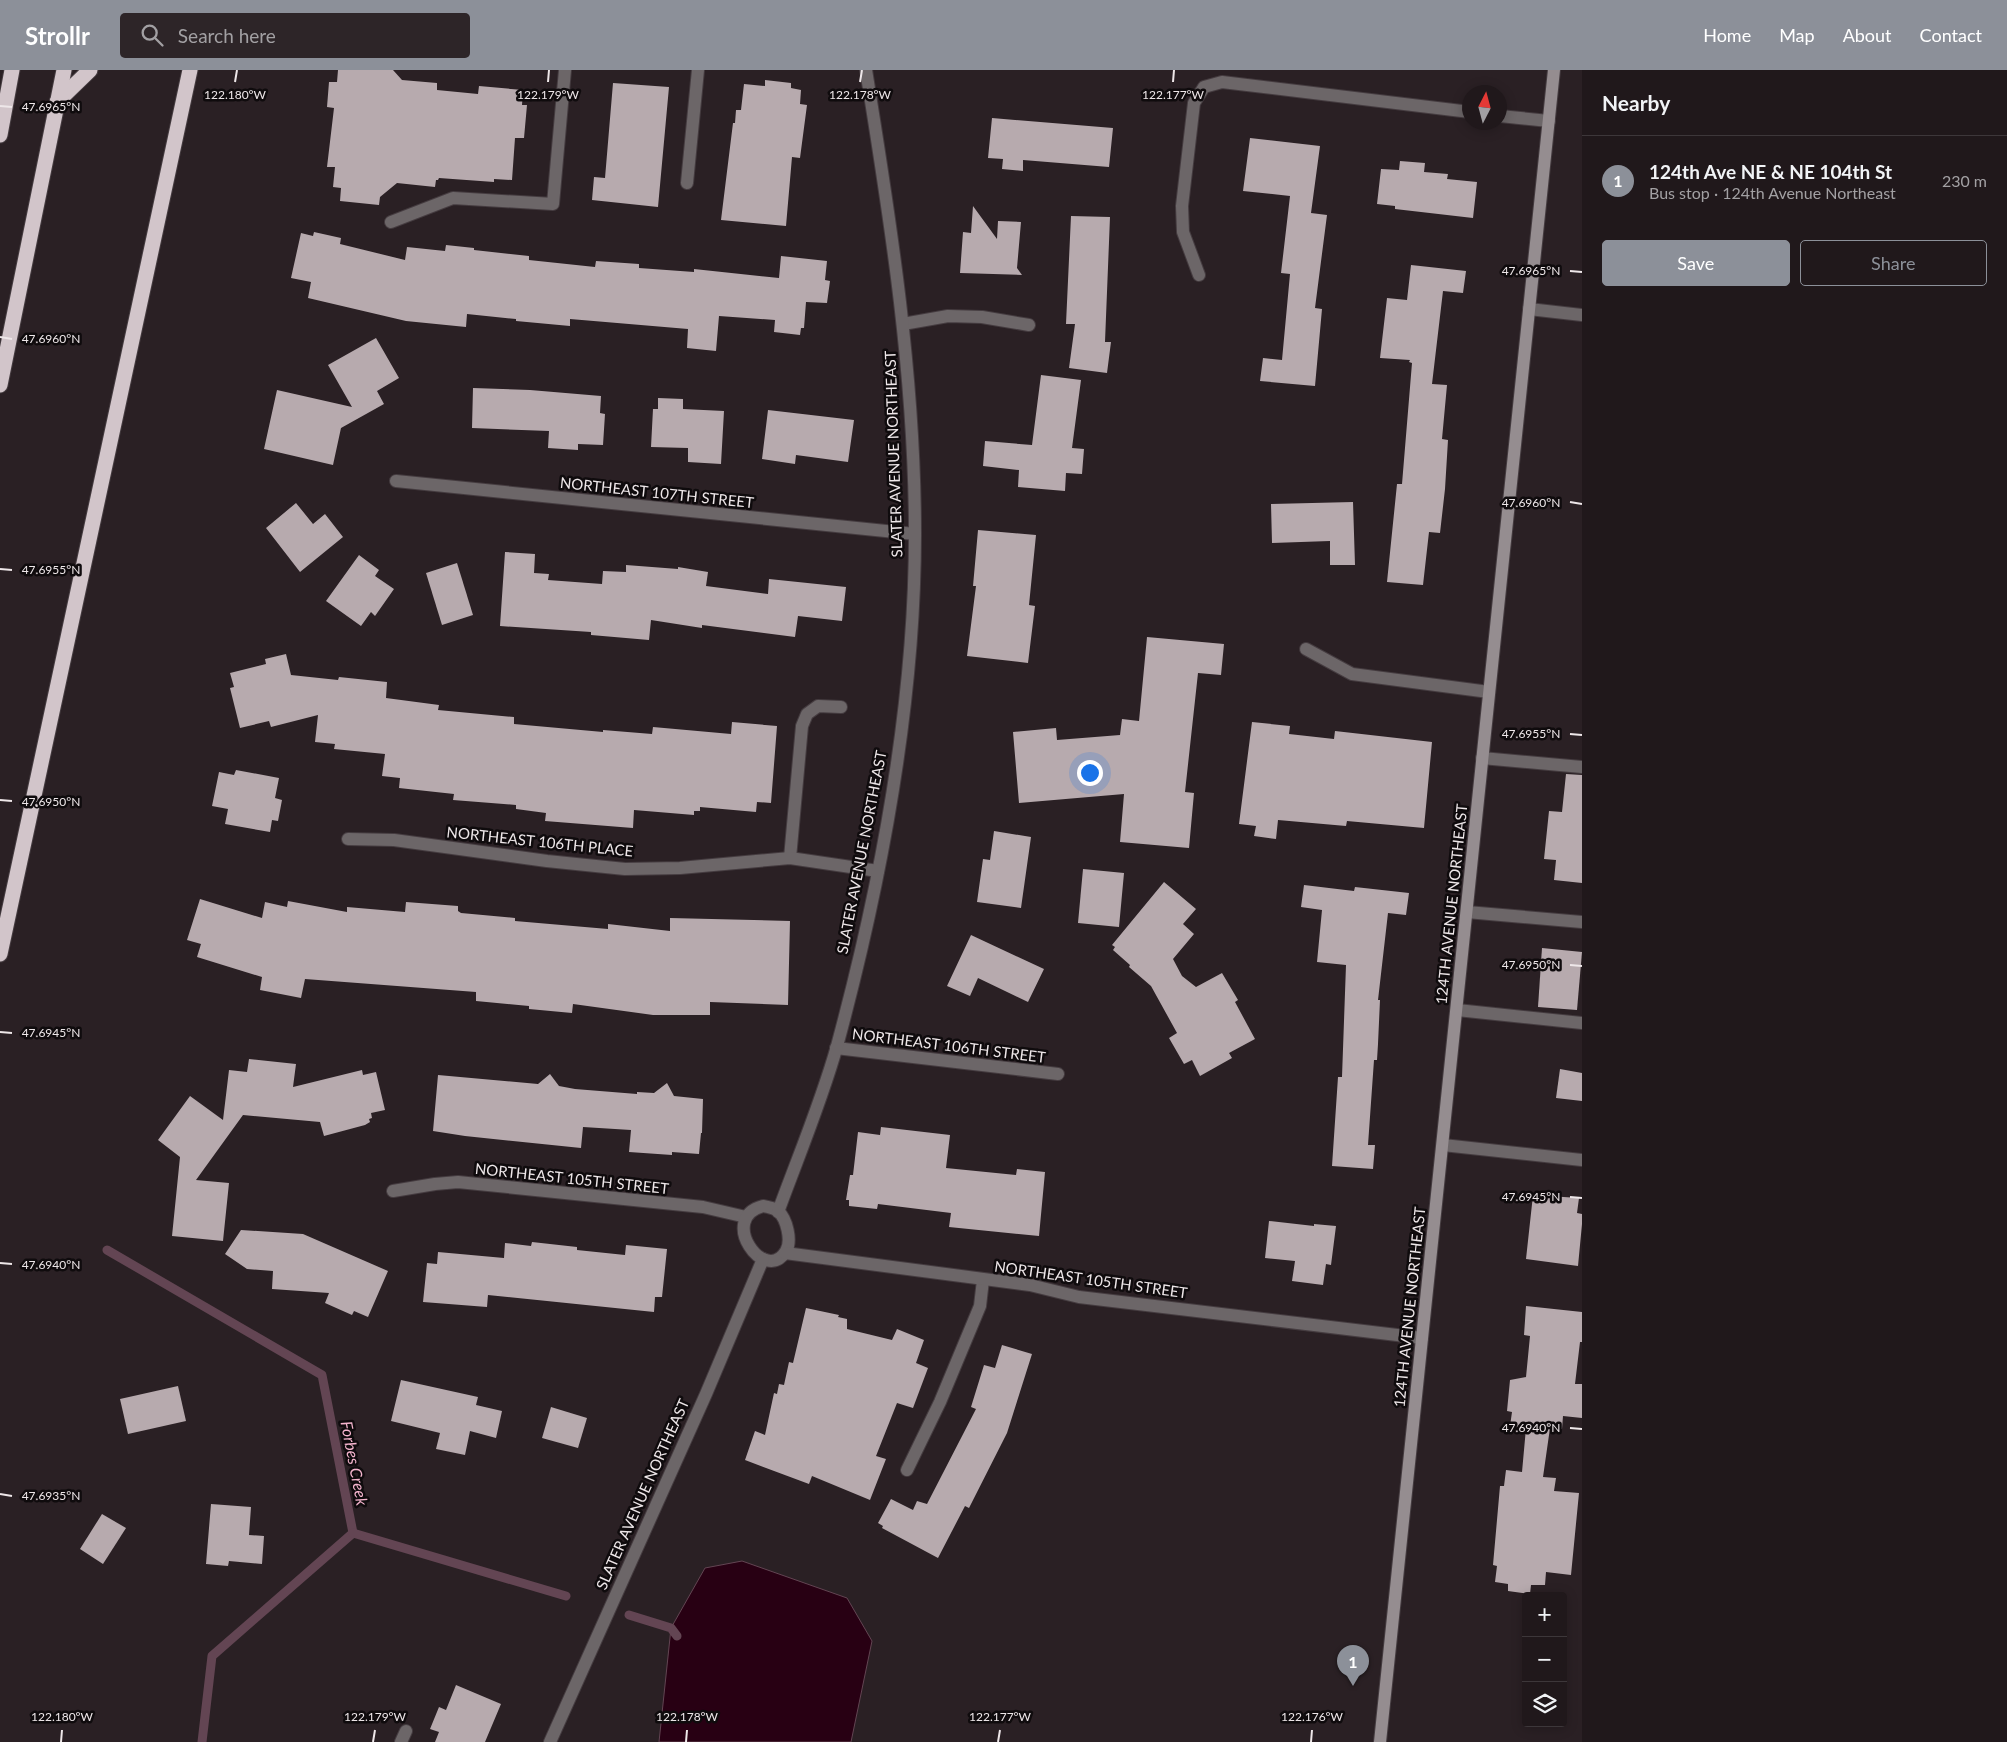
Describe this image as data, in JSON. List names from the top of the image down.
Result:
{
  "streets": {
    "main road": ["124TH AVENUE NORTHEAST"],
    "street": [
      "SLATER AVENUE NORTHEAST",
      "NORTHEAST 107TH STREET",
      "NORTHEAST 106TH PLACE",
      "NORTHEAST 106TH STREET",
      "NORTHEAST 105TH STREET"
    ]
  },
  "crossings": [
    ["SLATER AVENUE NORTHEAST", "NORTHEAST 107TH STREET"],
    ["SLATER AVENUE NORTHEAST", "NORTHEAST 106TH PLACE"],
    ["SLATER AVENUE NORTHEAST", "NORTHEAST 106TH STREET"],
    ["SLATER AVENUE NORTHEAST", "NORTHEAST 105TH STREET"],
    ["124TH AVENUE NORTHEAST", "NORTHEAST 105TH STREET"]
  ],
  "water": ["Forbes Creek"],
  "north": "top",
  "page": {
    "header": "Strollr",
    "search": "Search here",
    "nav": [
      "Home",
      "Map",
      "About",
      "Contact"
    ],
    "heading": "Nearby",
    "list": [
      {
        "mark": "1",
        "name": "124th Ave NE & NE 104th St",
        "note": "Bus stop · 124th Avenue Northeast",
        "value": "230 m"
      }
    ],
    "buttons": ["Save", "Share"],
    "map_buttons": ["+", "−"],
    "pins": "1"
  },
  "coordinates": [
    "122.180°W",
    "122.179°W",
    "122.178°W",
    "122.177°W",
    "47.6965°N",
    "47.6960°N",
    "47.6955°N",
    "47.6950°N",
    "47.6945°N",
    "47.6940°N",
    "47.6935°N",
    "122.176°W"
  ]
}
